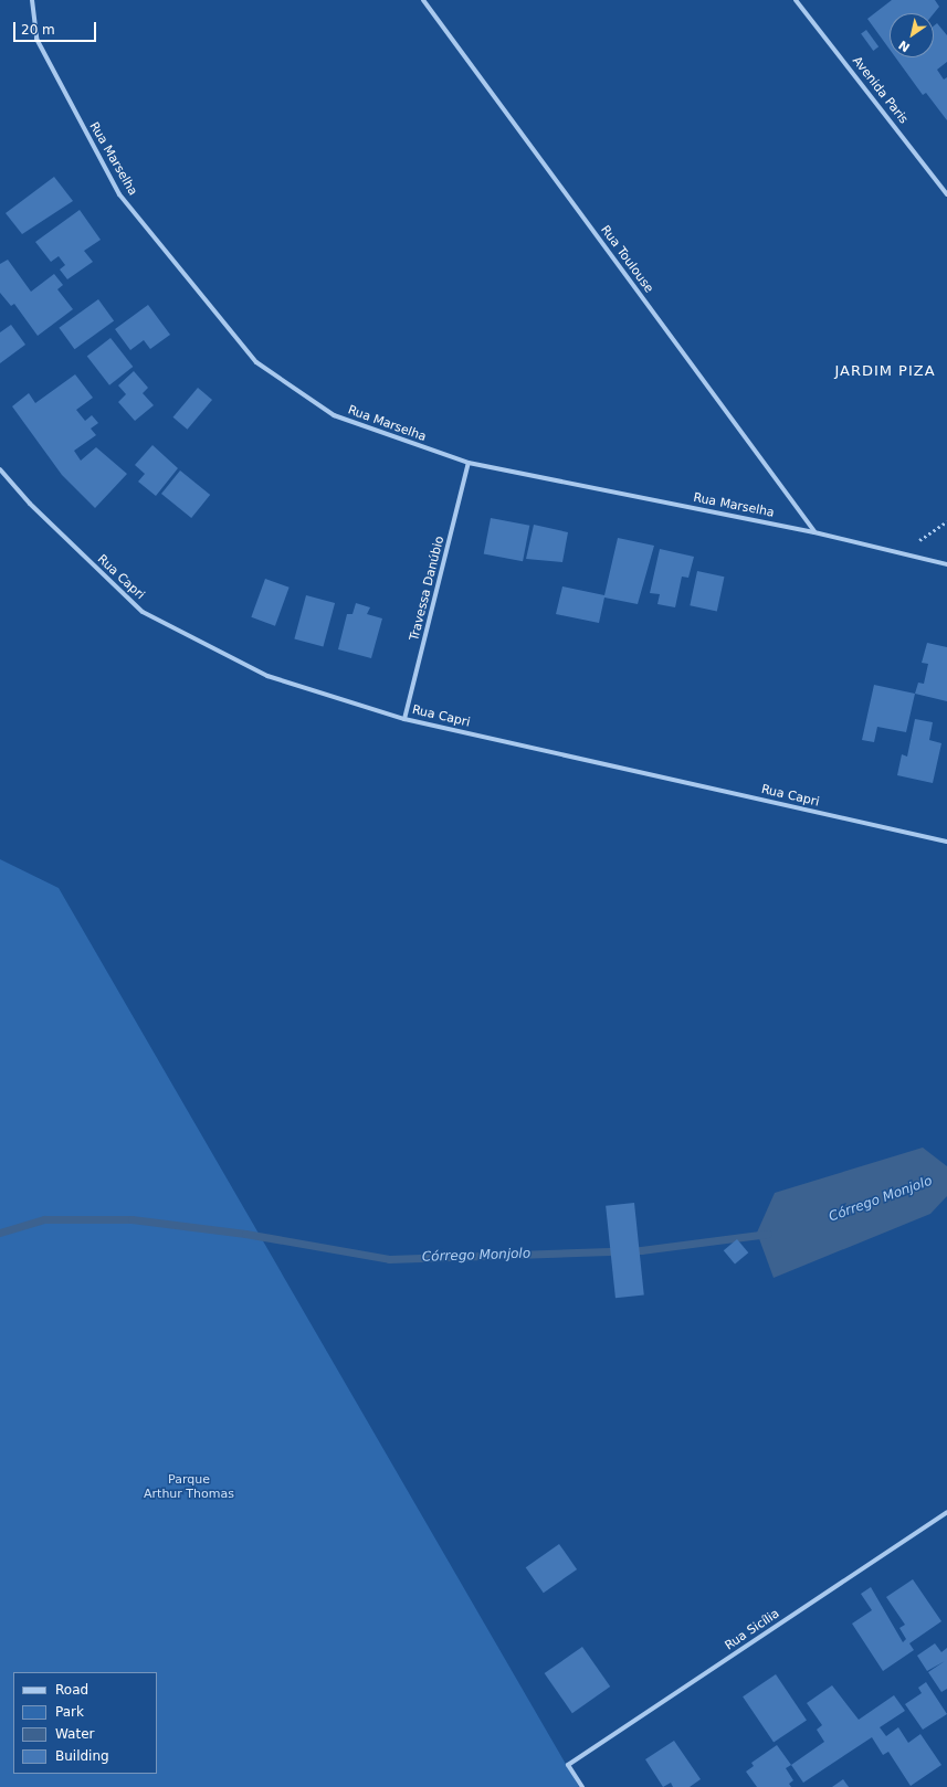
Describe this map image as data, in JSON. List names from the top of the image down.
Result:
{
  "streets": {
    "street": [
      "Avenida Paris",
      "Rua Marselha",
      "Rua Toulouse",
      "Rua Capri",
      "Travessa Danúbio",
      "Rua Sicília"
    ]
  },
  "crossings": [
    ["Rua Marselha", "Rua Toulouse"],
    ["Rua Marselha", "Travessa Danúbio"],
    ["Rua Capri", "Travessa Danúbio"]
  ],
  "districts": ["JARDIM PIZA"],
  "water": ["Córrego Monjolo"],
  "parks": ["Parque Arthur Thomas"],
  "legend": [
    "Road",
    "Park",
    "Water",
    "Building"
  ],
  "scale_bar": "20 m",
  "north": "bottom left"
}
